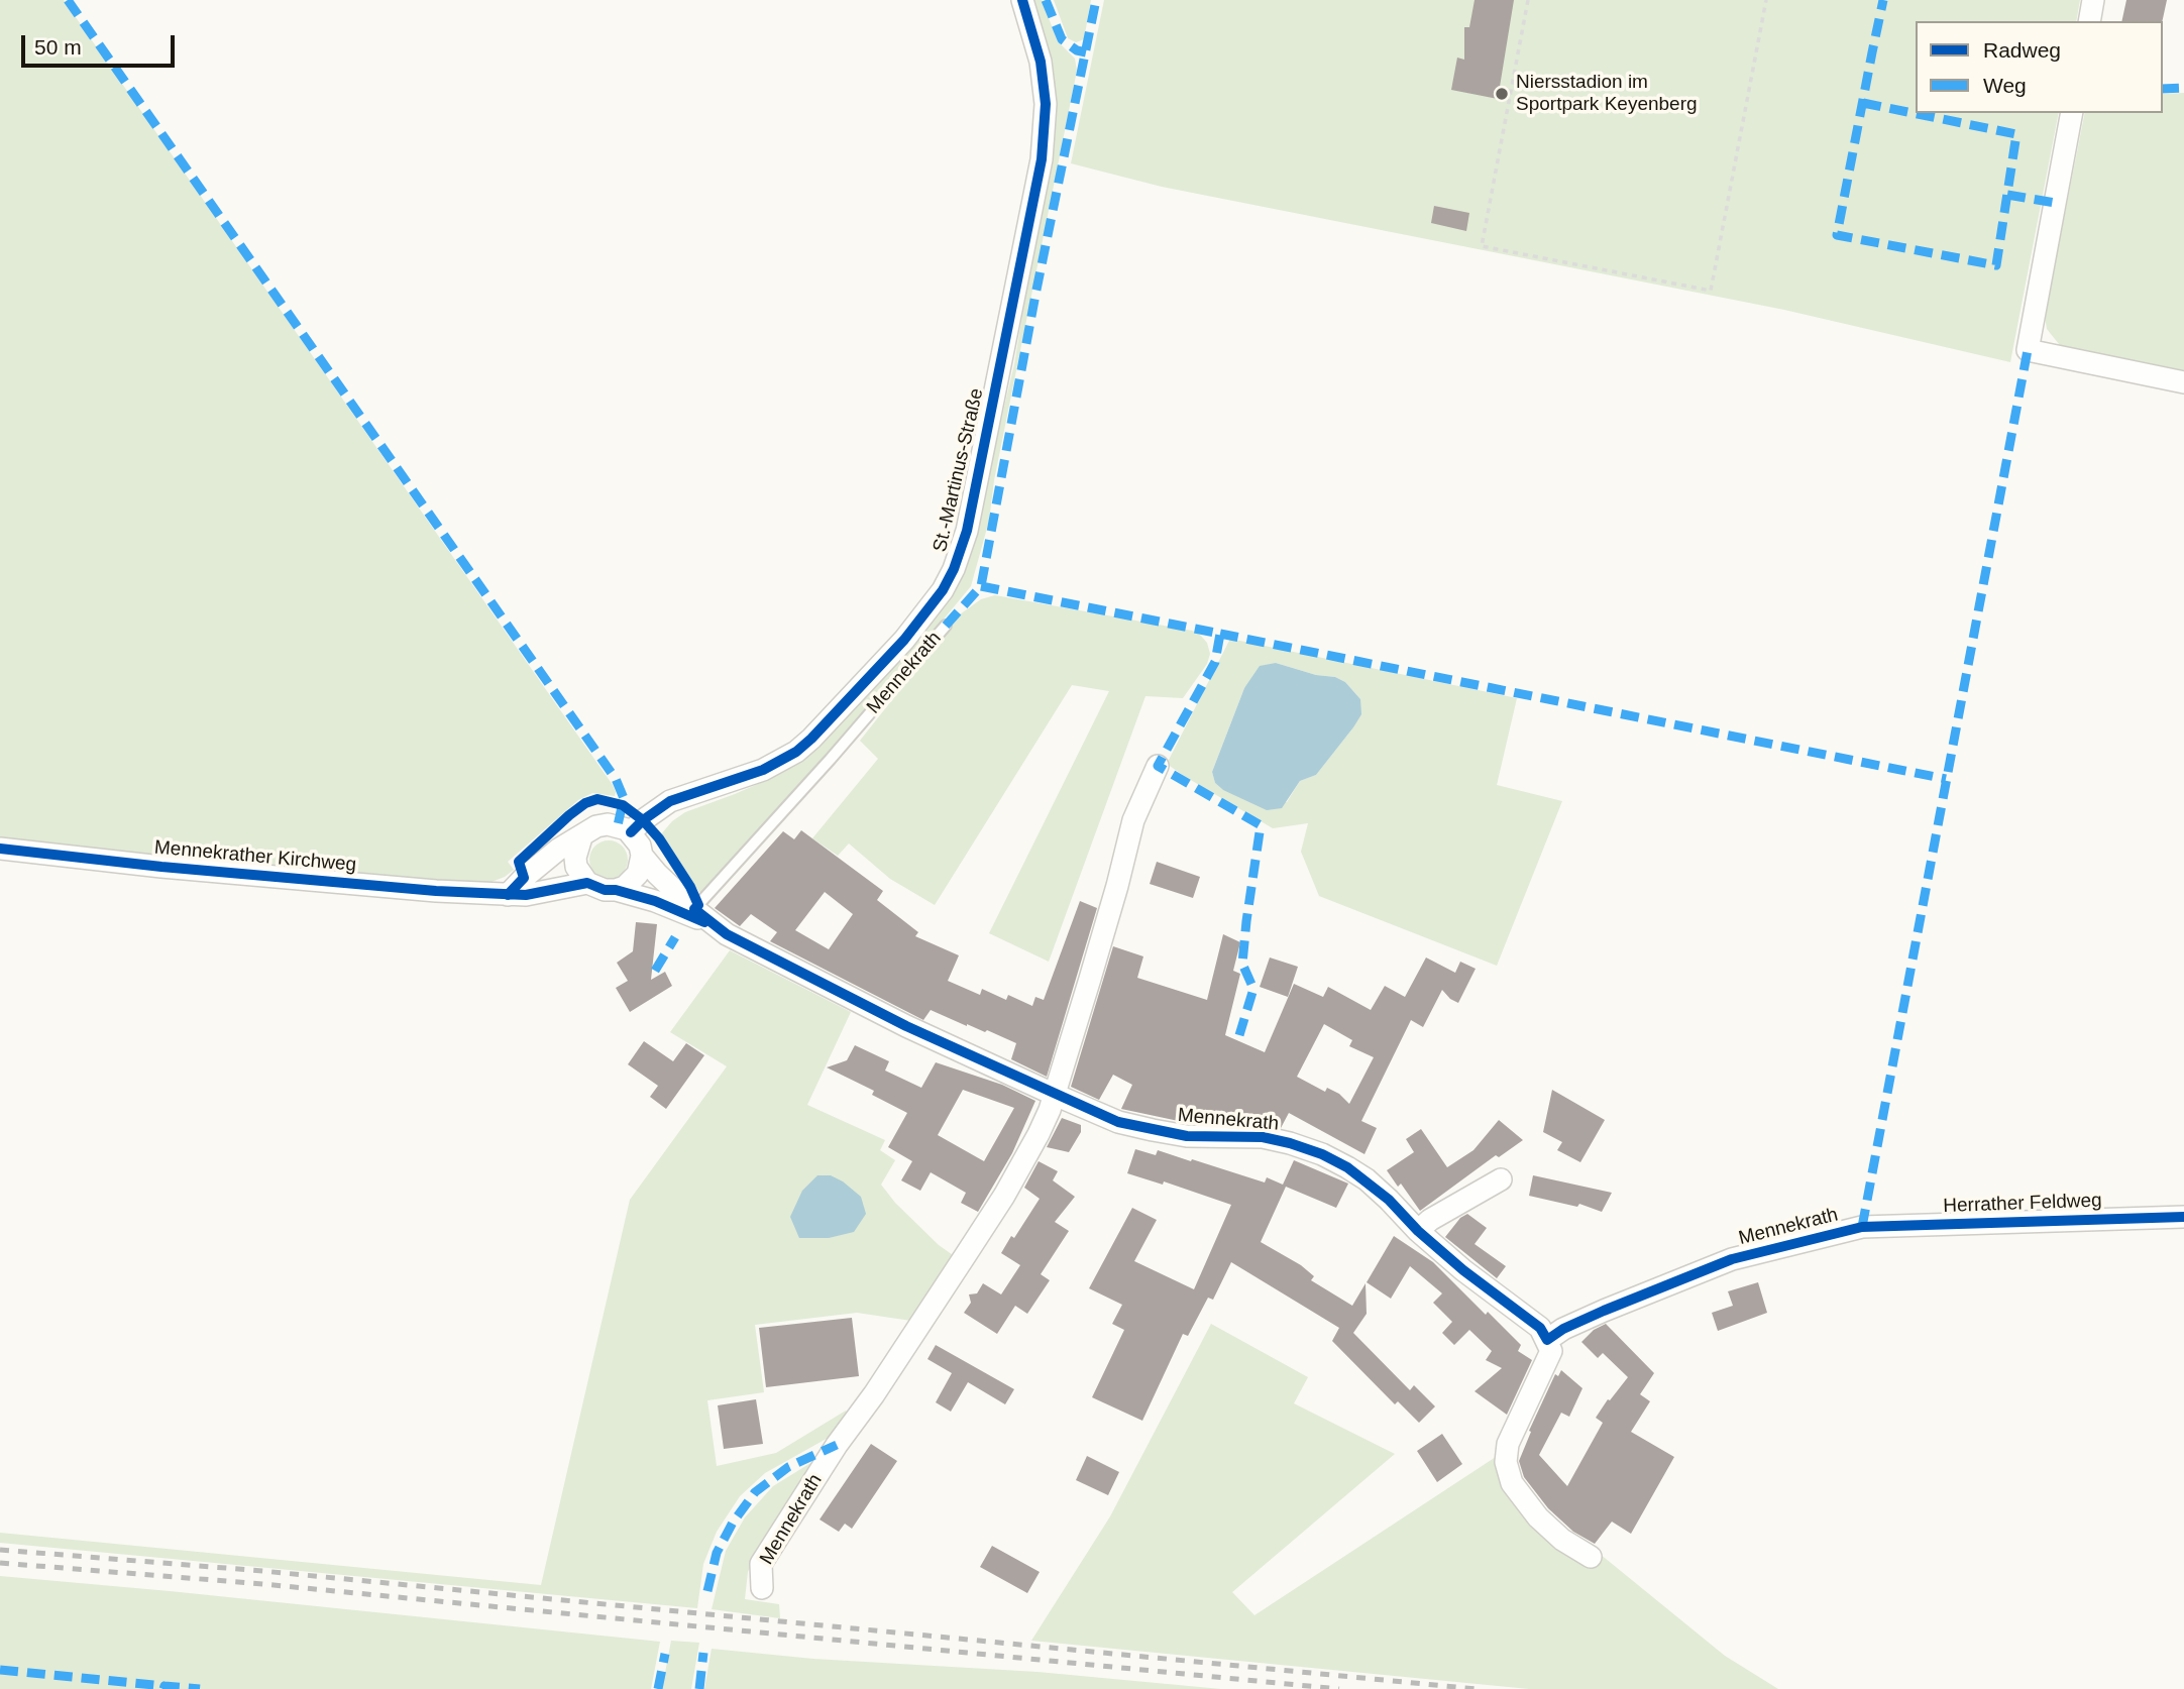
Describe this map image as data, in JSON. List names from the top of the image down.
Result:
{
  "streets": {
    "street": [
      "St.-Martinus-Straße",
      "Mennekrath",
      "Mennekrather Kirchweg",
      "Herrather Feldweg"
    ]
  },
  "crossings": [
    ["St.-Martinus-Straße", "Mennekrath"],
    ["St.-Martinus-Straße", "Mennekrather Kirchweg"],
    ["Mennekrath", "Mennekrather Kirchweg"],
    ["Mennekrath", "Herrather Feldweg"]
  ],
  "places": ["Niersstadion im Sportpark Keyenberg"],
  "legend": ["Radweg", "Weg"],
  "scale_bar": "50 m"
}
